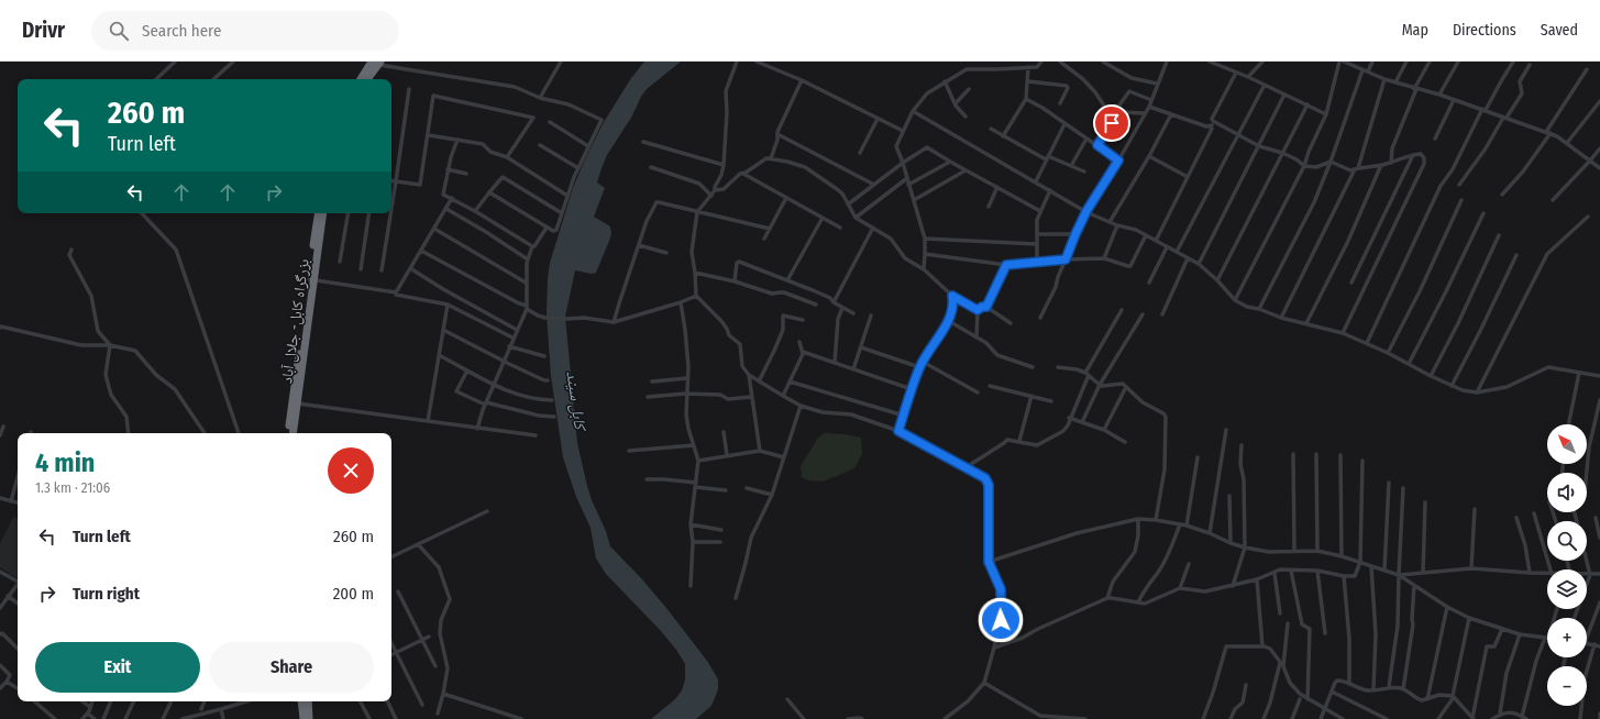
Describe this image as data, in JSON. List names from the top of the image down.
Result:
{
  "streets": {
    "highway": ["بزرگراه کابل- جلال آباد"]
  },
  "water": ["کابل سيند"],
  "north": "top left",
  "page": {
    "header": "Drivr",
    "search": "Search here",
    "nav": ["Map", "Directions", "Saved"],
    "turn": ["260 m", "Turn left"],
    "map_buttons": ["+", "−"],
    "heading": ["4 min", "1.3 km · 21:06"],
    "list": [
      {
        "name": "Turn left",
        "value": "260 m"
      },
      {
        "name": "Turn right",
        "value": "200 m"
      }
    ],
    "buttons": ["Exit", "Share"]
  }
}
